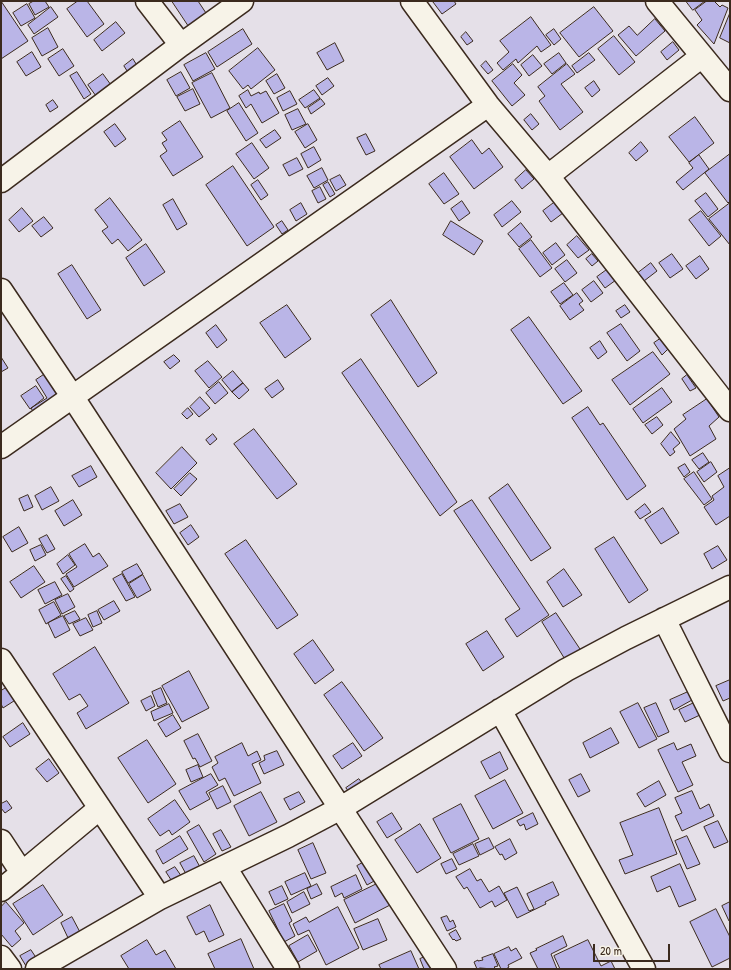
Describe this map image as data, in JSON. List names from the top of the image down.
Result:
{
  "scale_bar": "20 m"
}
